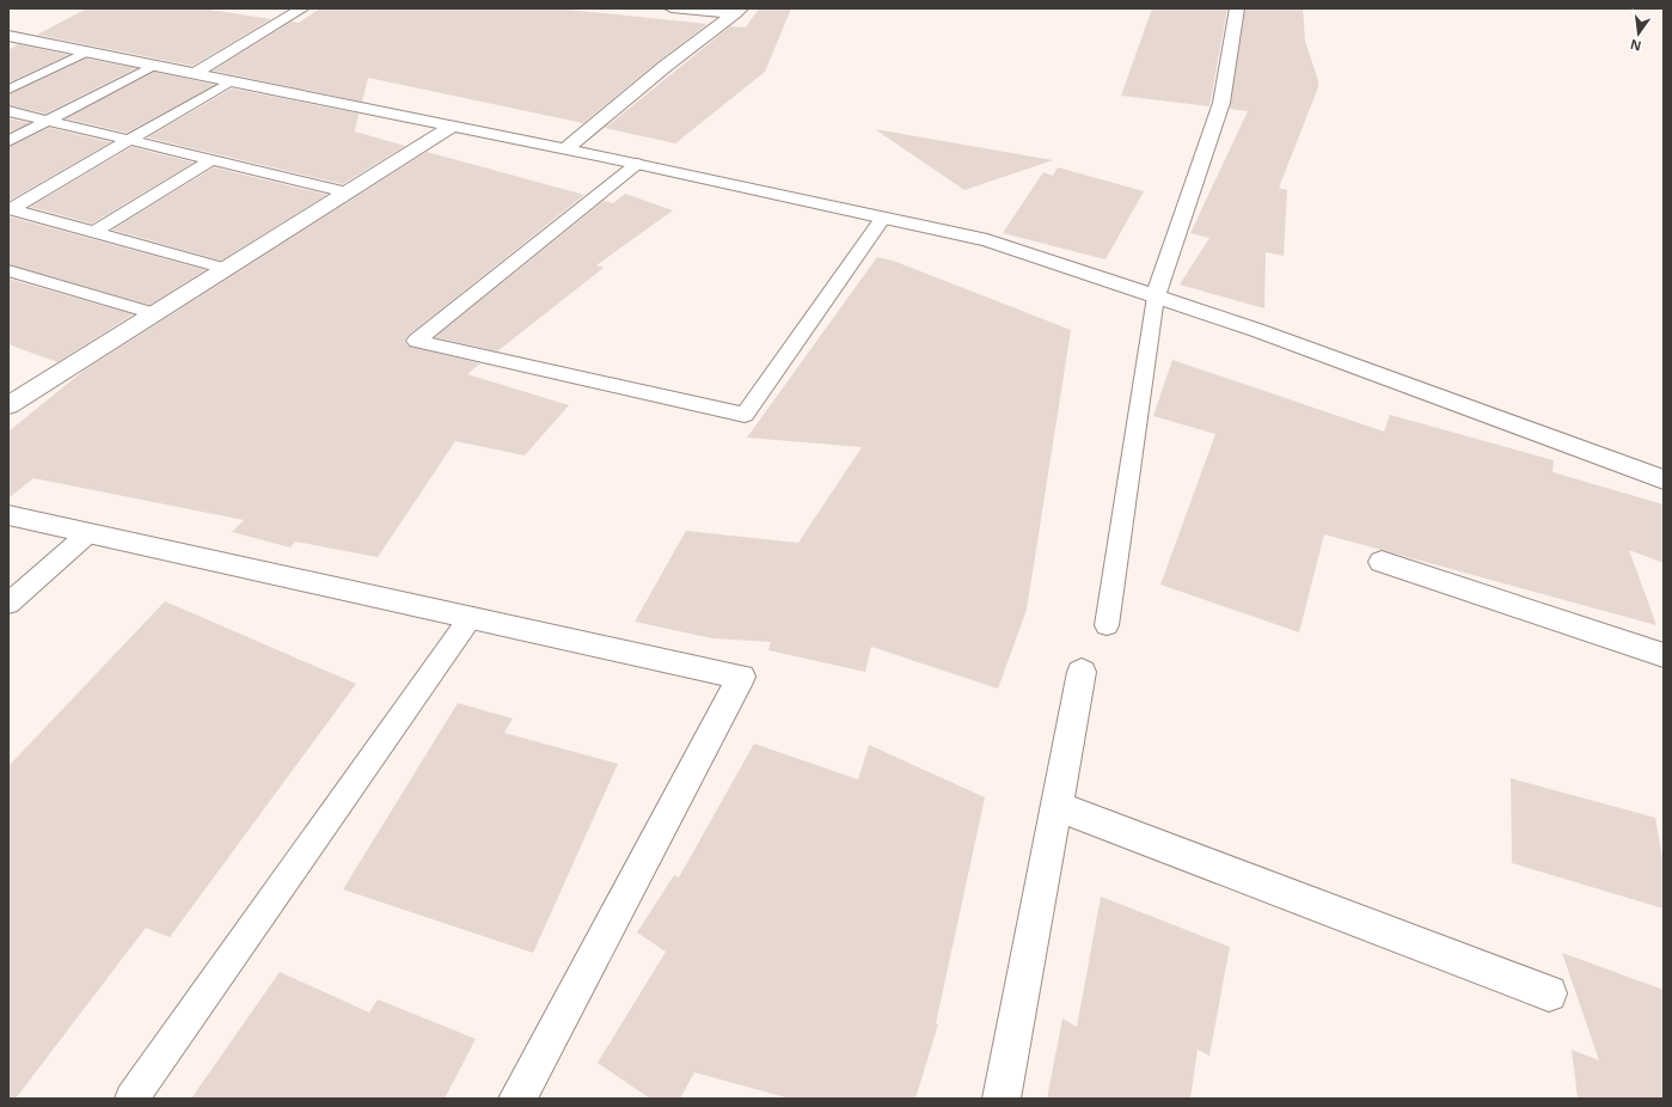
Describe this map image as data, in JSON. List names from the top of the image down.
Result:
{
  "north": "bottom"
}
